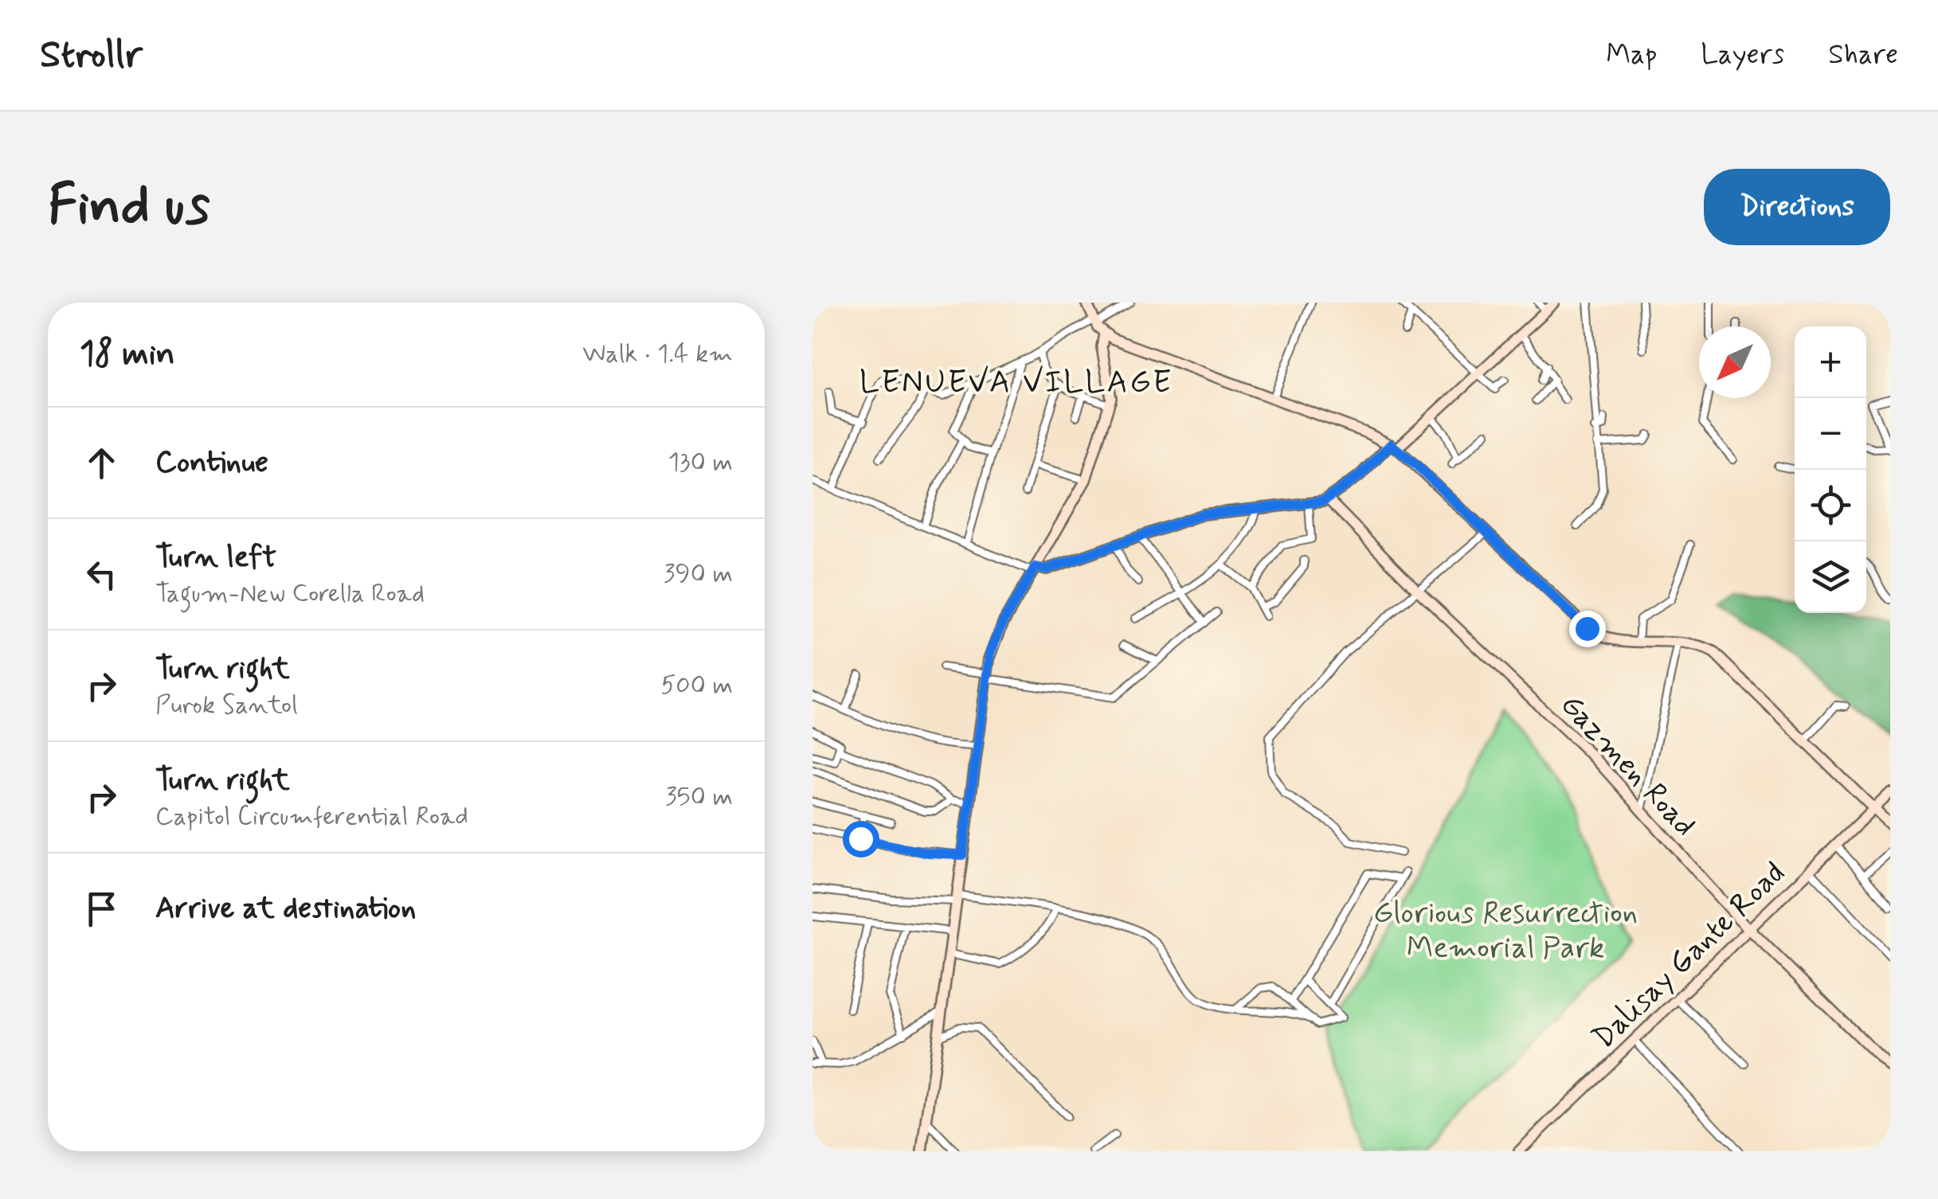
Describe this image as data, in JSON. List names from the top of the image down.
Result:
{
  "streets": {
    "main road": ["Gazmen Road", "Dalisay Gante Road"]
  },
  "crossings": [
    ["Gazmen Road", "Dalisay Gante Road"]
  ],
  "districts": ["LENUEVA VILLAGE"],
  "parks": ["Glorious Resurrection Memorial Park"],
  "north": "bottom left",
  "page": {
    "header": "Strollr",
    "nav": ["Map", "Layers", "Share"],
    "buttons": "Directions",
    "title": "Find us",
    "heading": ["18 min", "Walk · 1.4 km"],
    "map_buttons": ["+", "−"],
    "list": [
      ["Continue", "130 m"],
      ["Turn left", "Tagum-New Corella Road", "390 m"],
      ["Turn right", "Purok Santol", "500 m"],
      ["Turn right", "Capitol Circumferential Road", "350 m"],
      "Arrive at destination"
    ]
  }
}
